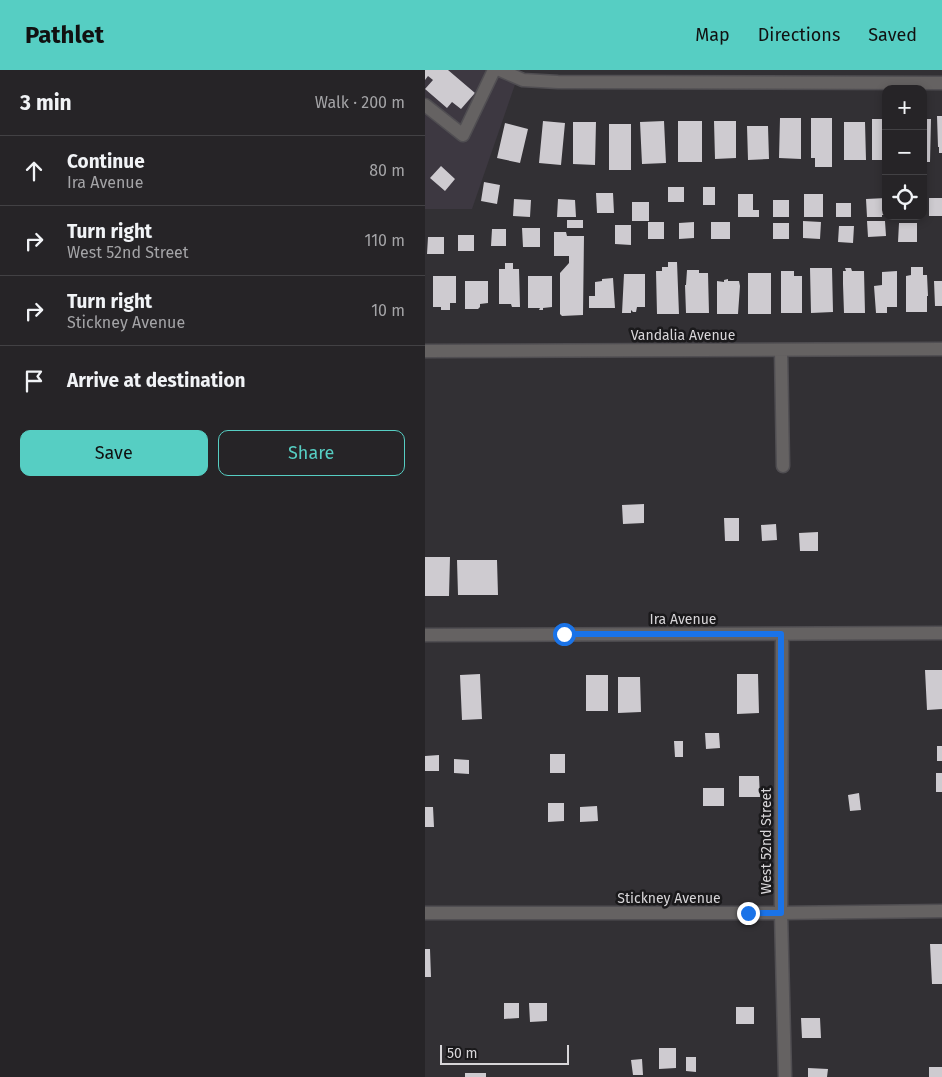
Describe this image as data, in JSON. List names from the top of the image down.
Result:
{
  "streets": {
    "street": [
      "Vandalia Avenue",
      "Ira Avenue",
      "West 52nd Street",
      "Stickney Avenue"
    ]
  },
  "crossings": [
    ["Ira Avenue", "West 52nd Street"],
    ["West 52nd Street", "Stickney Avenue"]
  ],
  "scale_bar": "50 m",
  "page": {
    "header": "Pathlet",
    "nav": ["Map", "Directions", "Saved"],
    "heading": ["3 min", "Walk · 200 m"],
    "map_buttons": ["+", "−"],
    "list": [
      ["Continue", "Ira Avenue", "80 m"],
      ["Turn right", "West 52nd Street", "110 m"],
      ["Turn right", "Stickney Avenue", "10 m"],
      "Arrive at destination"
    ],
    "buttons": ["Save", "Share"],
    "scale": "50 m"
  }
}
